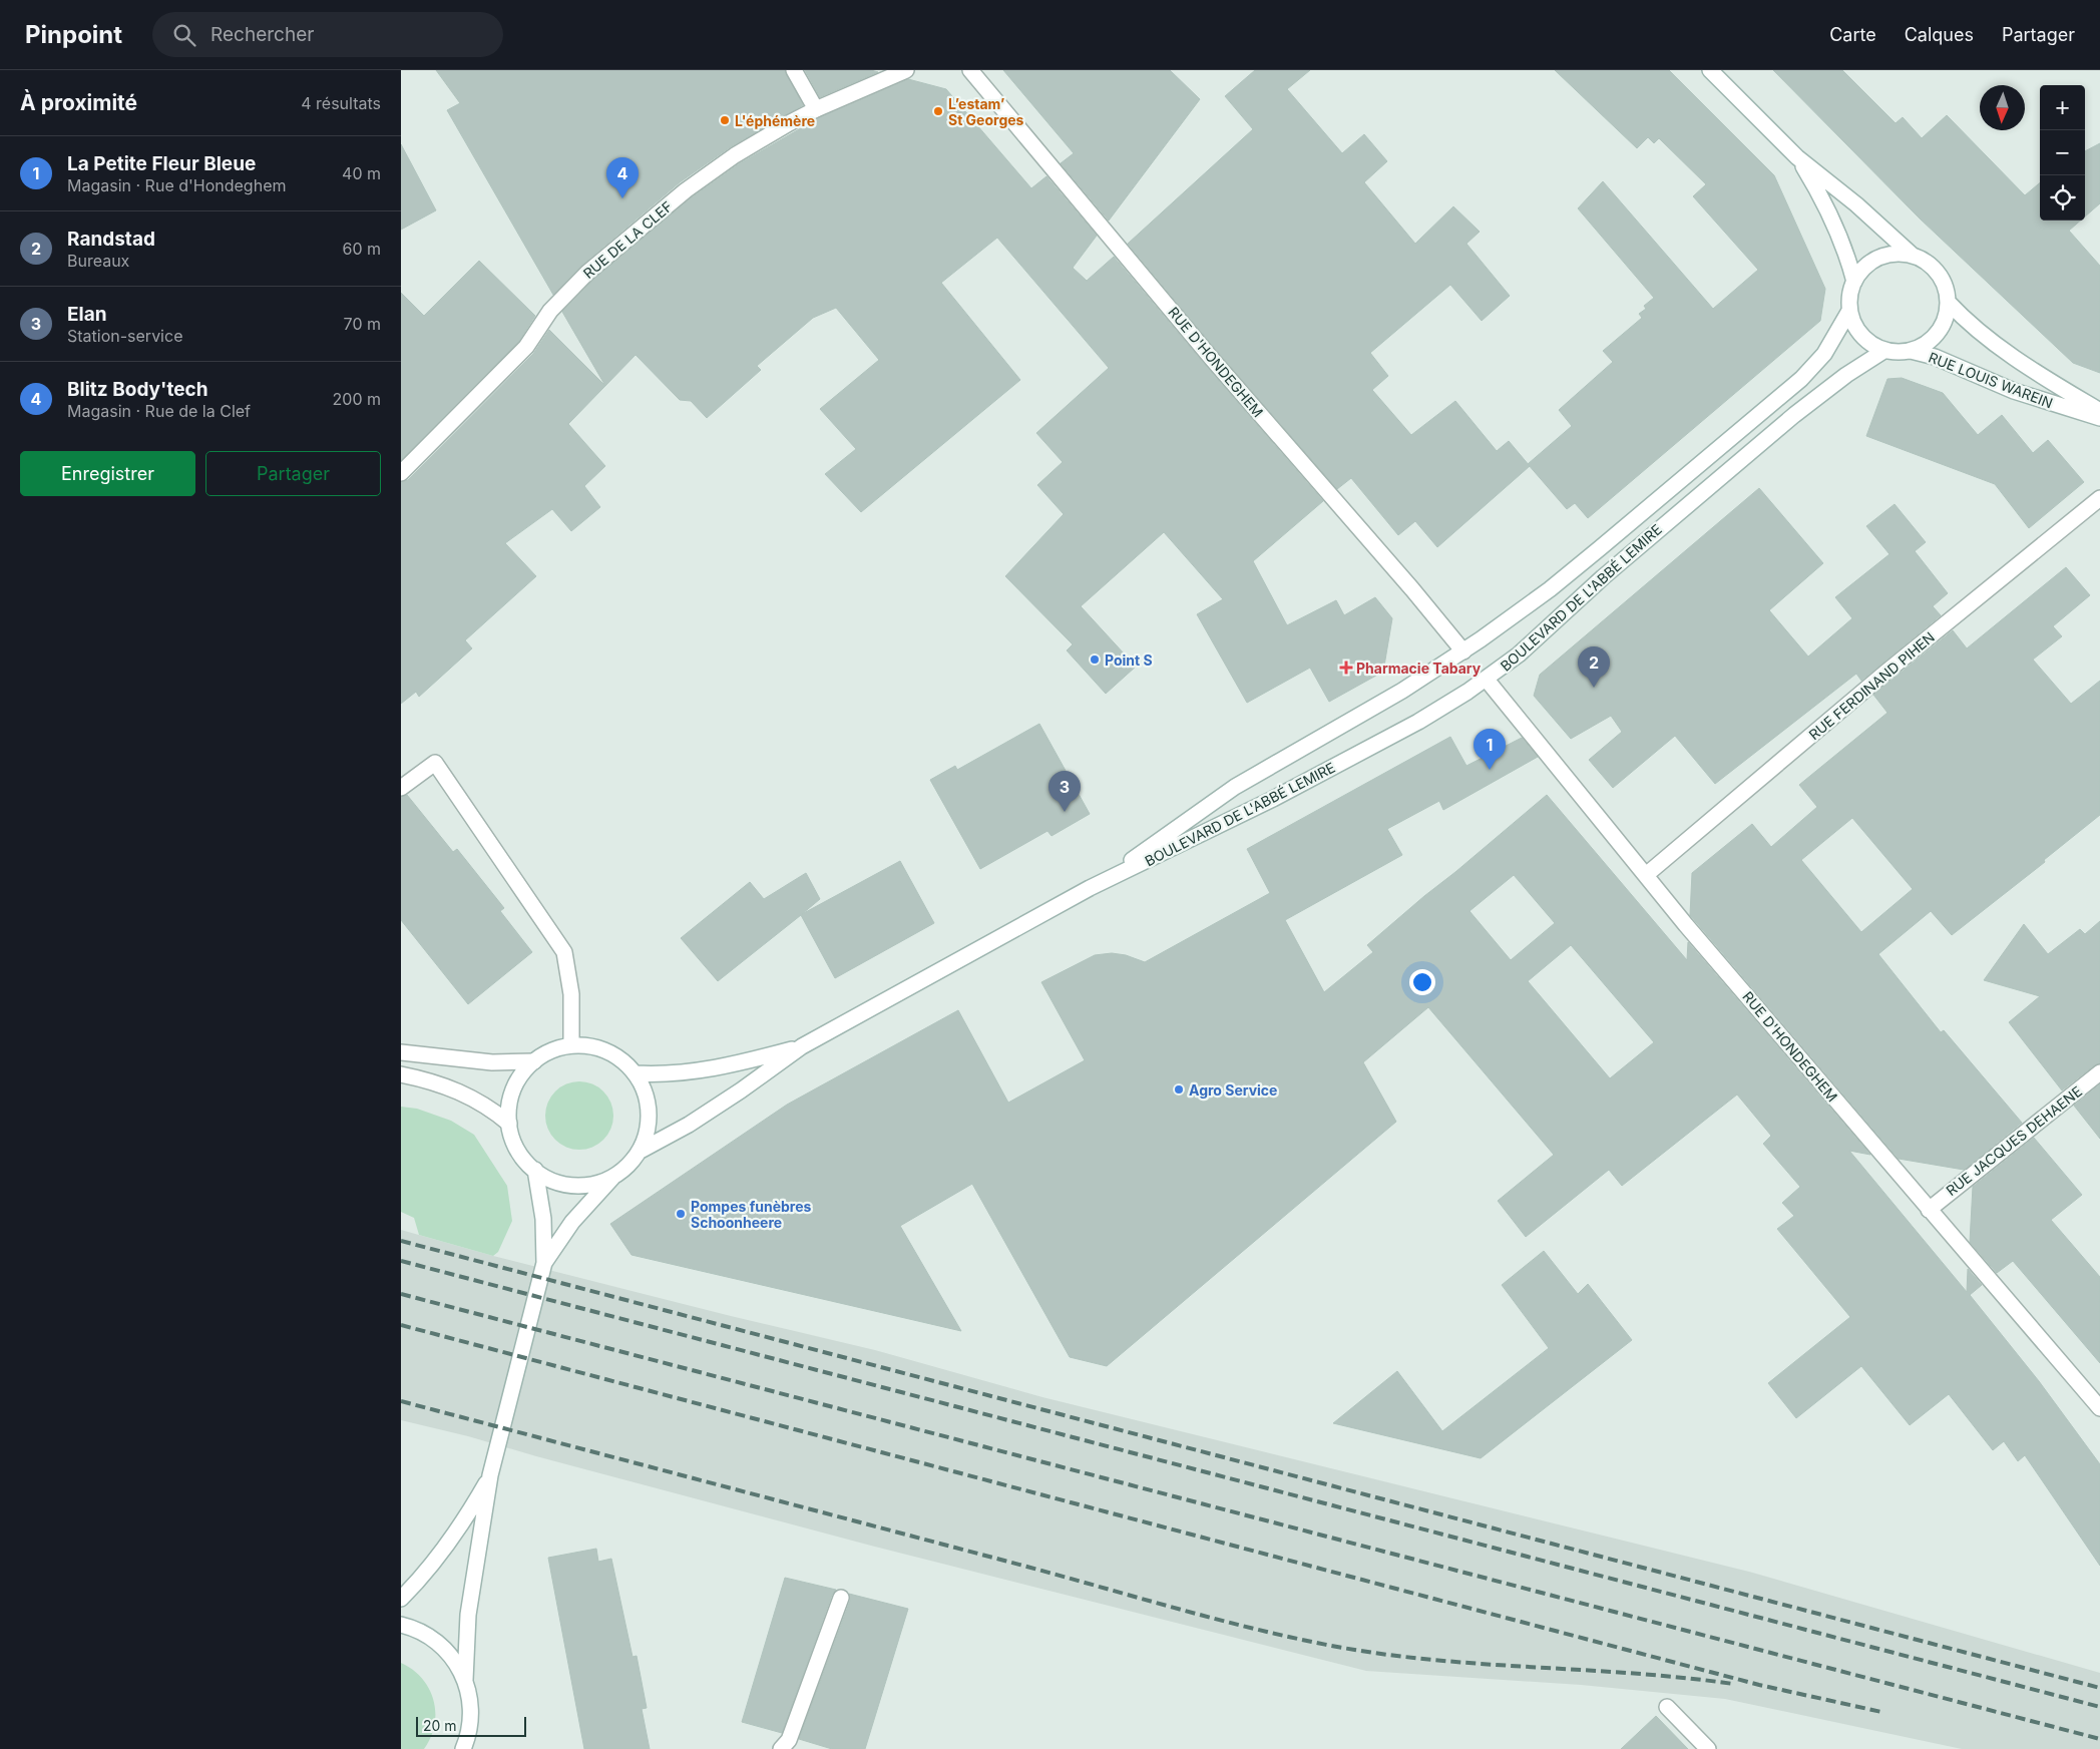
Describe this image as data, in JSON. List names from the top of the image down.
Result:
{
  "streets": {
    "main road": [
      "RUE DE LA CLEF",
      "RUE D'HONDEGHEM",
      "RUE LOUIS WAREIN",
      "BOULEVARD DE L'ABBÉ LEMIRE",
      "RUE FERDINAND PIHEN",
      "RUE JACQUES DEHAENE"
    ]
  },
  "crossings": [
    ["RUE D'HONDEGHEM", "BOULEVARD DE L'ABBÉ LEMIRE"],
    ["RUE D'HONDEGHEM", "RUE FERDINAND PIHEN"],
    ["RUE D'HONDEGHEM", "RUE JACQUES DEHAENE"],
    ["RUE LOUIS WAREIN", "BOULEVARD DE L'ABBÉ LEMIRE"]
  ],
  "places": {
    "other": [
      "L’estam’ St Georges",
      "L'éphémère",
      "Point S",
      "Agro Service",
      "Pompes funèbres Schoonheere"
    ],
    "health": ["Pharmacie Tabary"]
  },
  "scale_bar": "20 m",
  "north": "bottom",
  "page": {
    "header": "Pinpoint",
    "search": "Rechercher",
    "nav": ["Carte", "Calques", "Partager"],
    "heading": ["À proximité", "4 résultats"],
    "map_buttons": ["+", "−"],
    "list": [
      {
        "mark": "1",
        "name": "La Petite Fleur Bleue",
        "note": "Magasin · Rue d'Hondeghem",
        "value": "40 m"
      },
      {
        "mark": "2",
        "name": "Randstad",
        "note": "Bureaux",
        "value": "60 m"
      },
      {
        "mark": "3",
        "name": "Elan",
        "note": "Station-service",
        "value": "70 m"
      },
      {
        "mark": "4",
        "name": "Blitz Body'tech",
        "note": "Magasin · Rue de la Clef",
        "value": "200 m"
      }
    ],
    "pins": [
      "4",
      "2",
      "1",
      "3"
    ],
    "buttons": ["Enregistrer", "Partager"],
    "scale": "20 m"
  }
}
